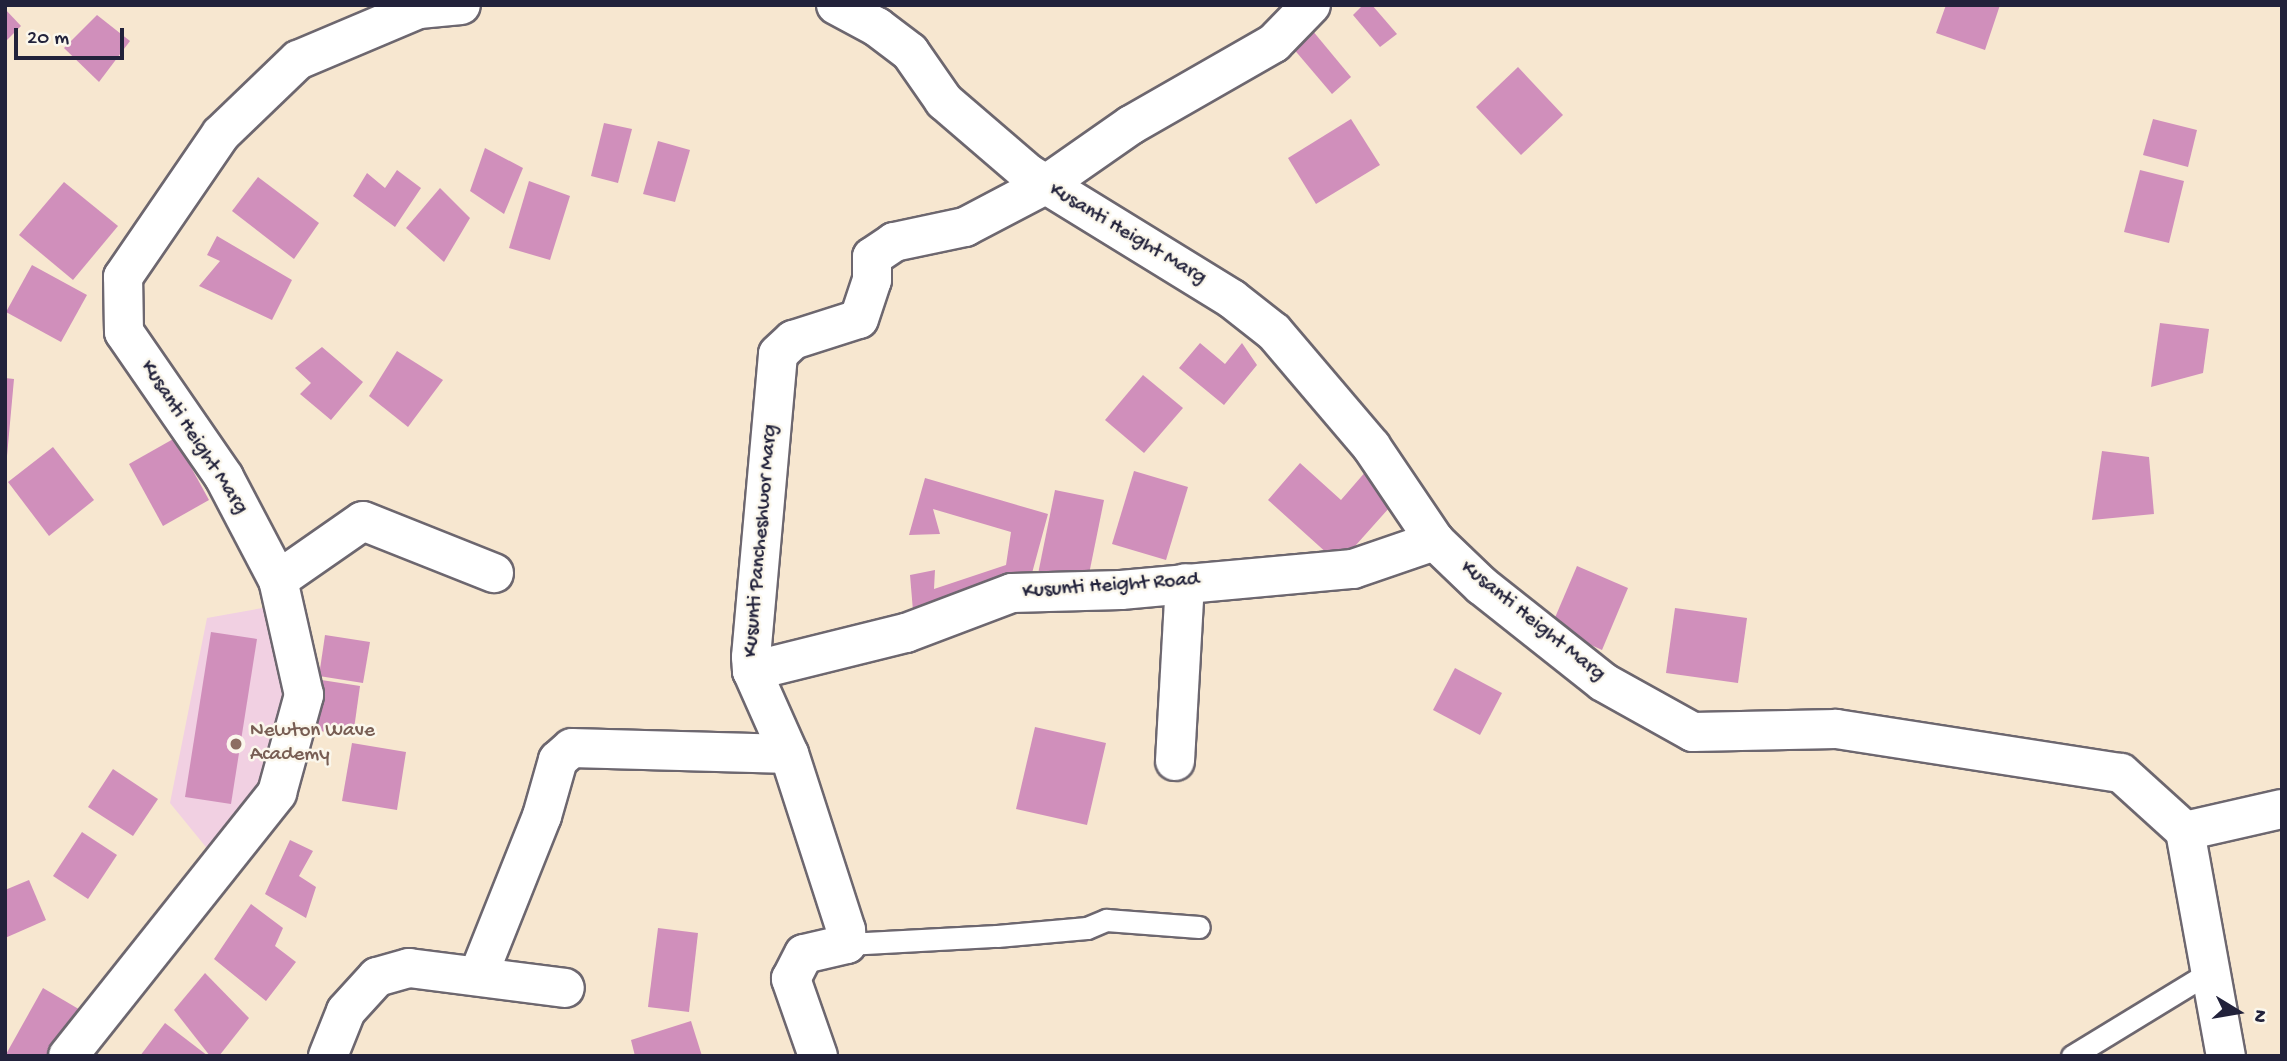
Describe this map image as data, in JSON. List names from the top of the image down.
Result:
{
  "streets": {
    "street": ["Kusanti Height Marg", "Kusunti Pancheshwor Marg", "Kusunti Height Road"]
  },
  "crossings": [
    ["Kusanti Height Marg", "Kusunti Pancheshwor Marg"],
    ["Kusanti Height Marg", "Kusunti Height Road"],
    ["Kusunti Pancheshwor Marg", "Kusunti Height Road"]
  ],
  "places": ["Newton Wave Academy"],
  "scale_bar": "20 m",
  "north": "right"
}
